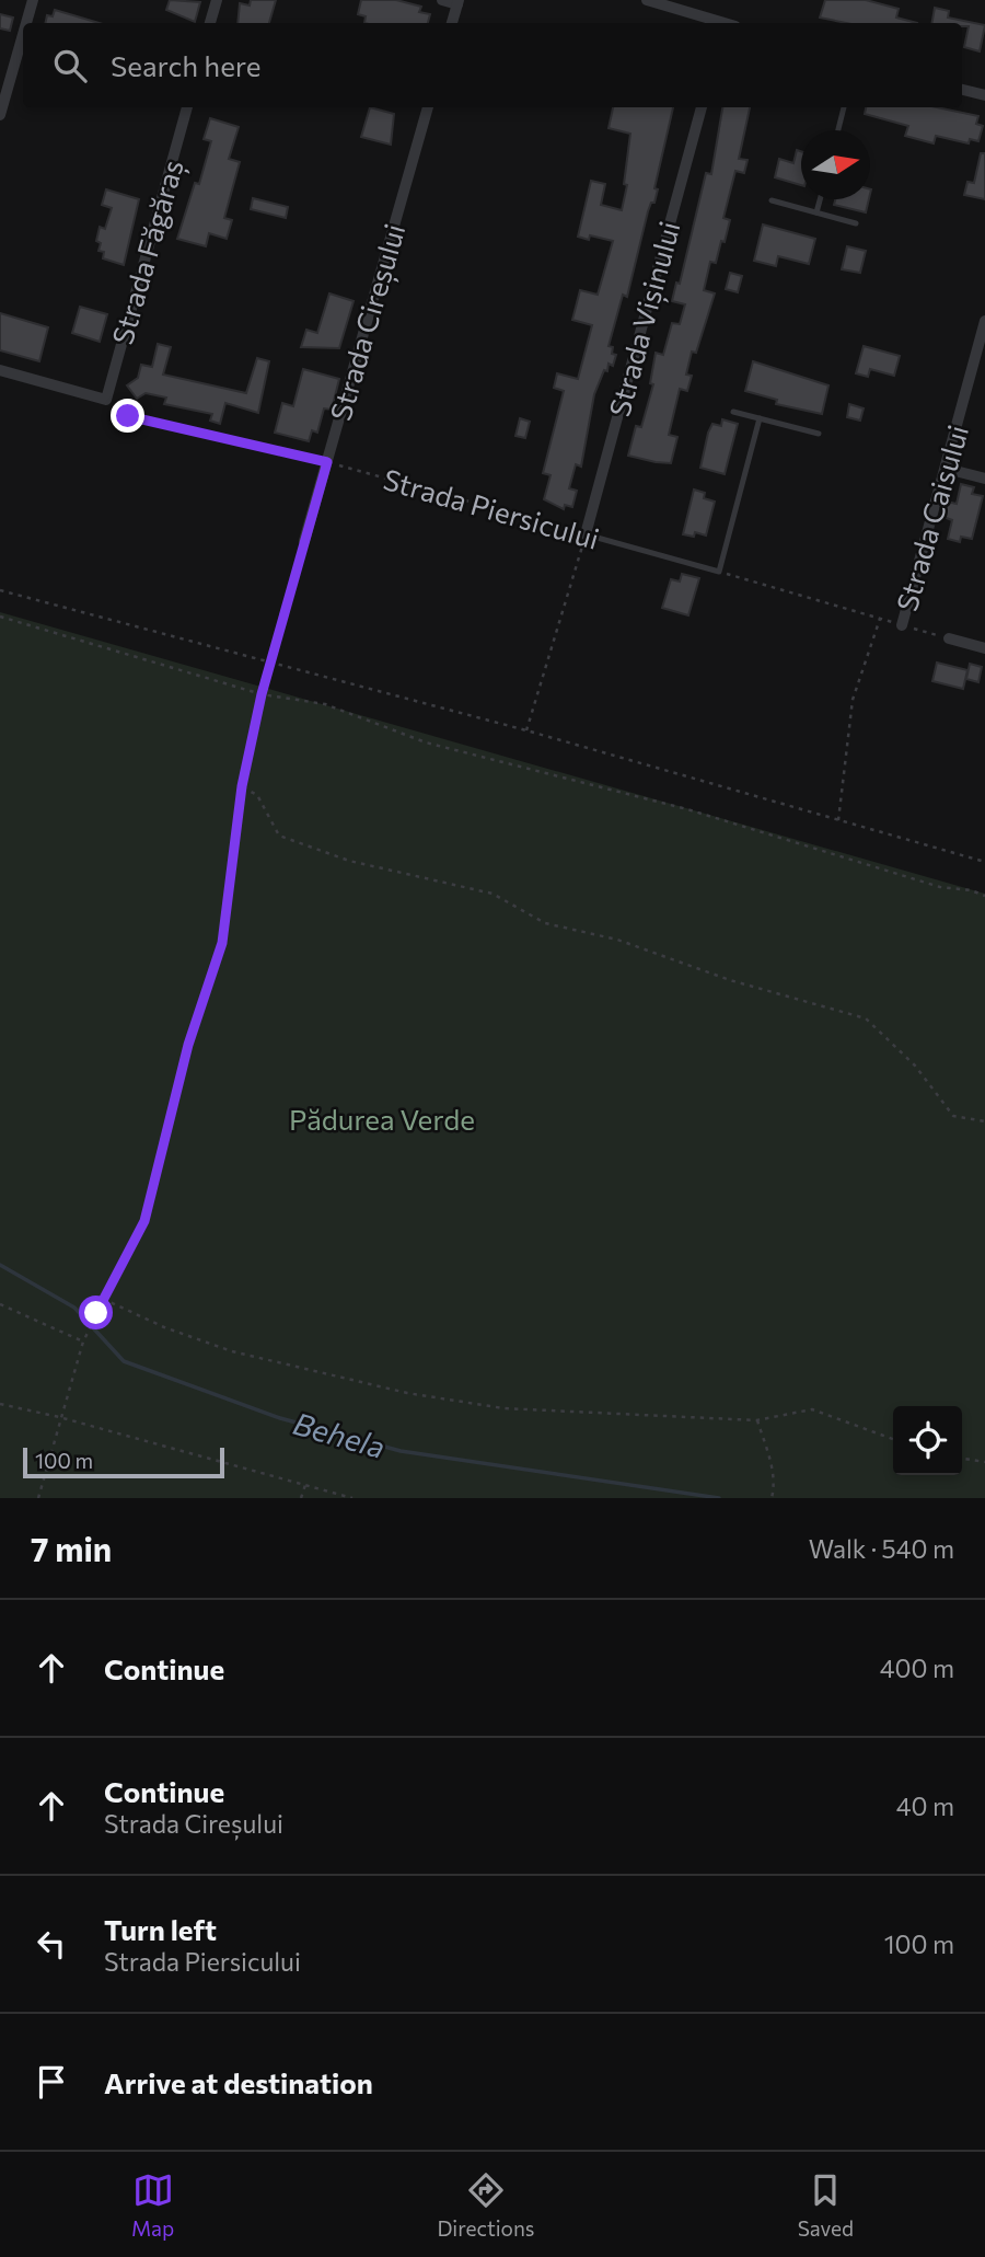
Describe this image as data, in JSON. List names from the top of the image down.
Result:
{
  "streets": {
    "street": [
      "Strada Făgăraș",
      "Strada Vișinului",
      "Strada Cireșului",
      "Strada Caisului"
    ],
    "lane": ["Strada Piersicului"]
  },
  "crossings": [
    ["Strada Făgăraș", "Strada Piersicului"],
    ["Strada Vișinului", "Strada Piersicului"],
    ["Strada Cireșului", "Strada Piersicului"]
  ],
  "water": ["Behela"],
  "parks": ["Pădurea Verde"],
  "scale_bar": "100 m",
  "north": "right",
  "page": {
    "search": "Search here",
    "scale": "100 m",
    "heading": ["7 min", "Walk · 540 m"],
    "list": [
      ["Continue", "400 m"],
      ["Continue", "Strada Cireșului", "40 m"],
      ["Turn left", "Strada Piersicului", "100 m"],
      "Arrive at destination"
    ],
    "nav": ["Map", "Directions", "Saved"]
  }
}
